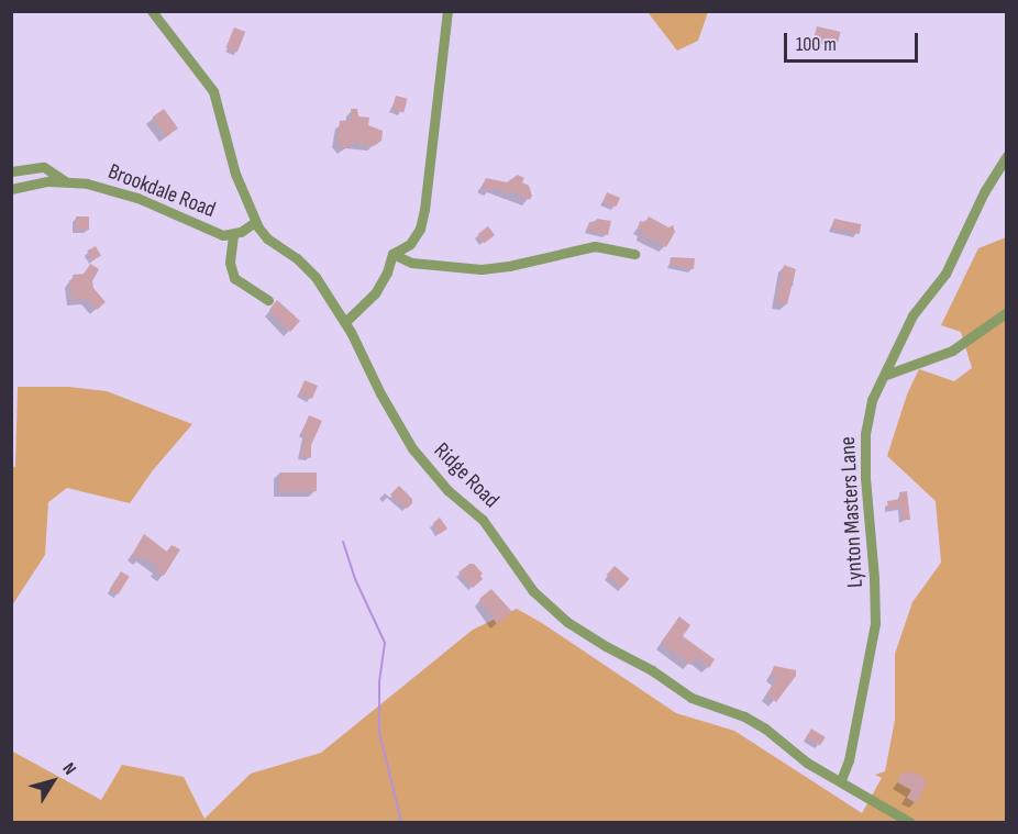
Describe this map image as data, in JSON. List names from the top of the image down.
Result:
{
  "streets": {
    "street": ["Brookdale Road", "Ridge Road", "Lynton Masters Lane"]
  },
  "crossings": [
    ["Brookdale Road", "Ridge Road"],
    ["Ridge Road", "Lynton Masters Lane"]
  ],
  "scale_bar": "100 m",
  "north": "top right"
}
